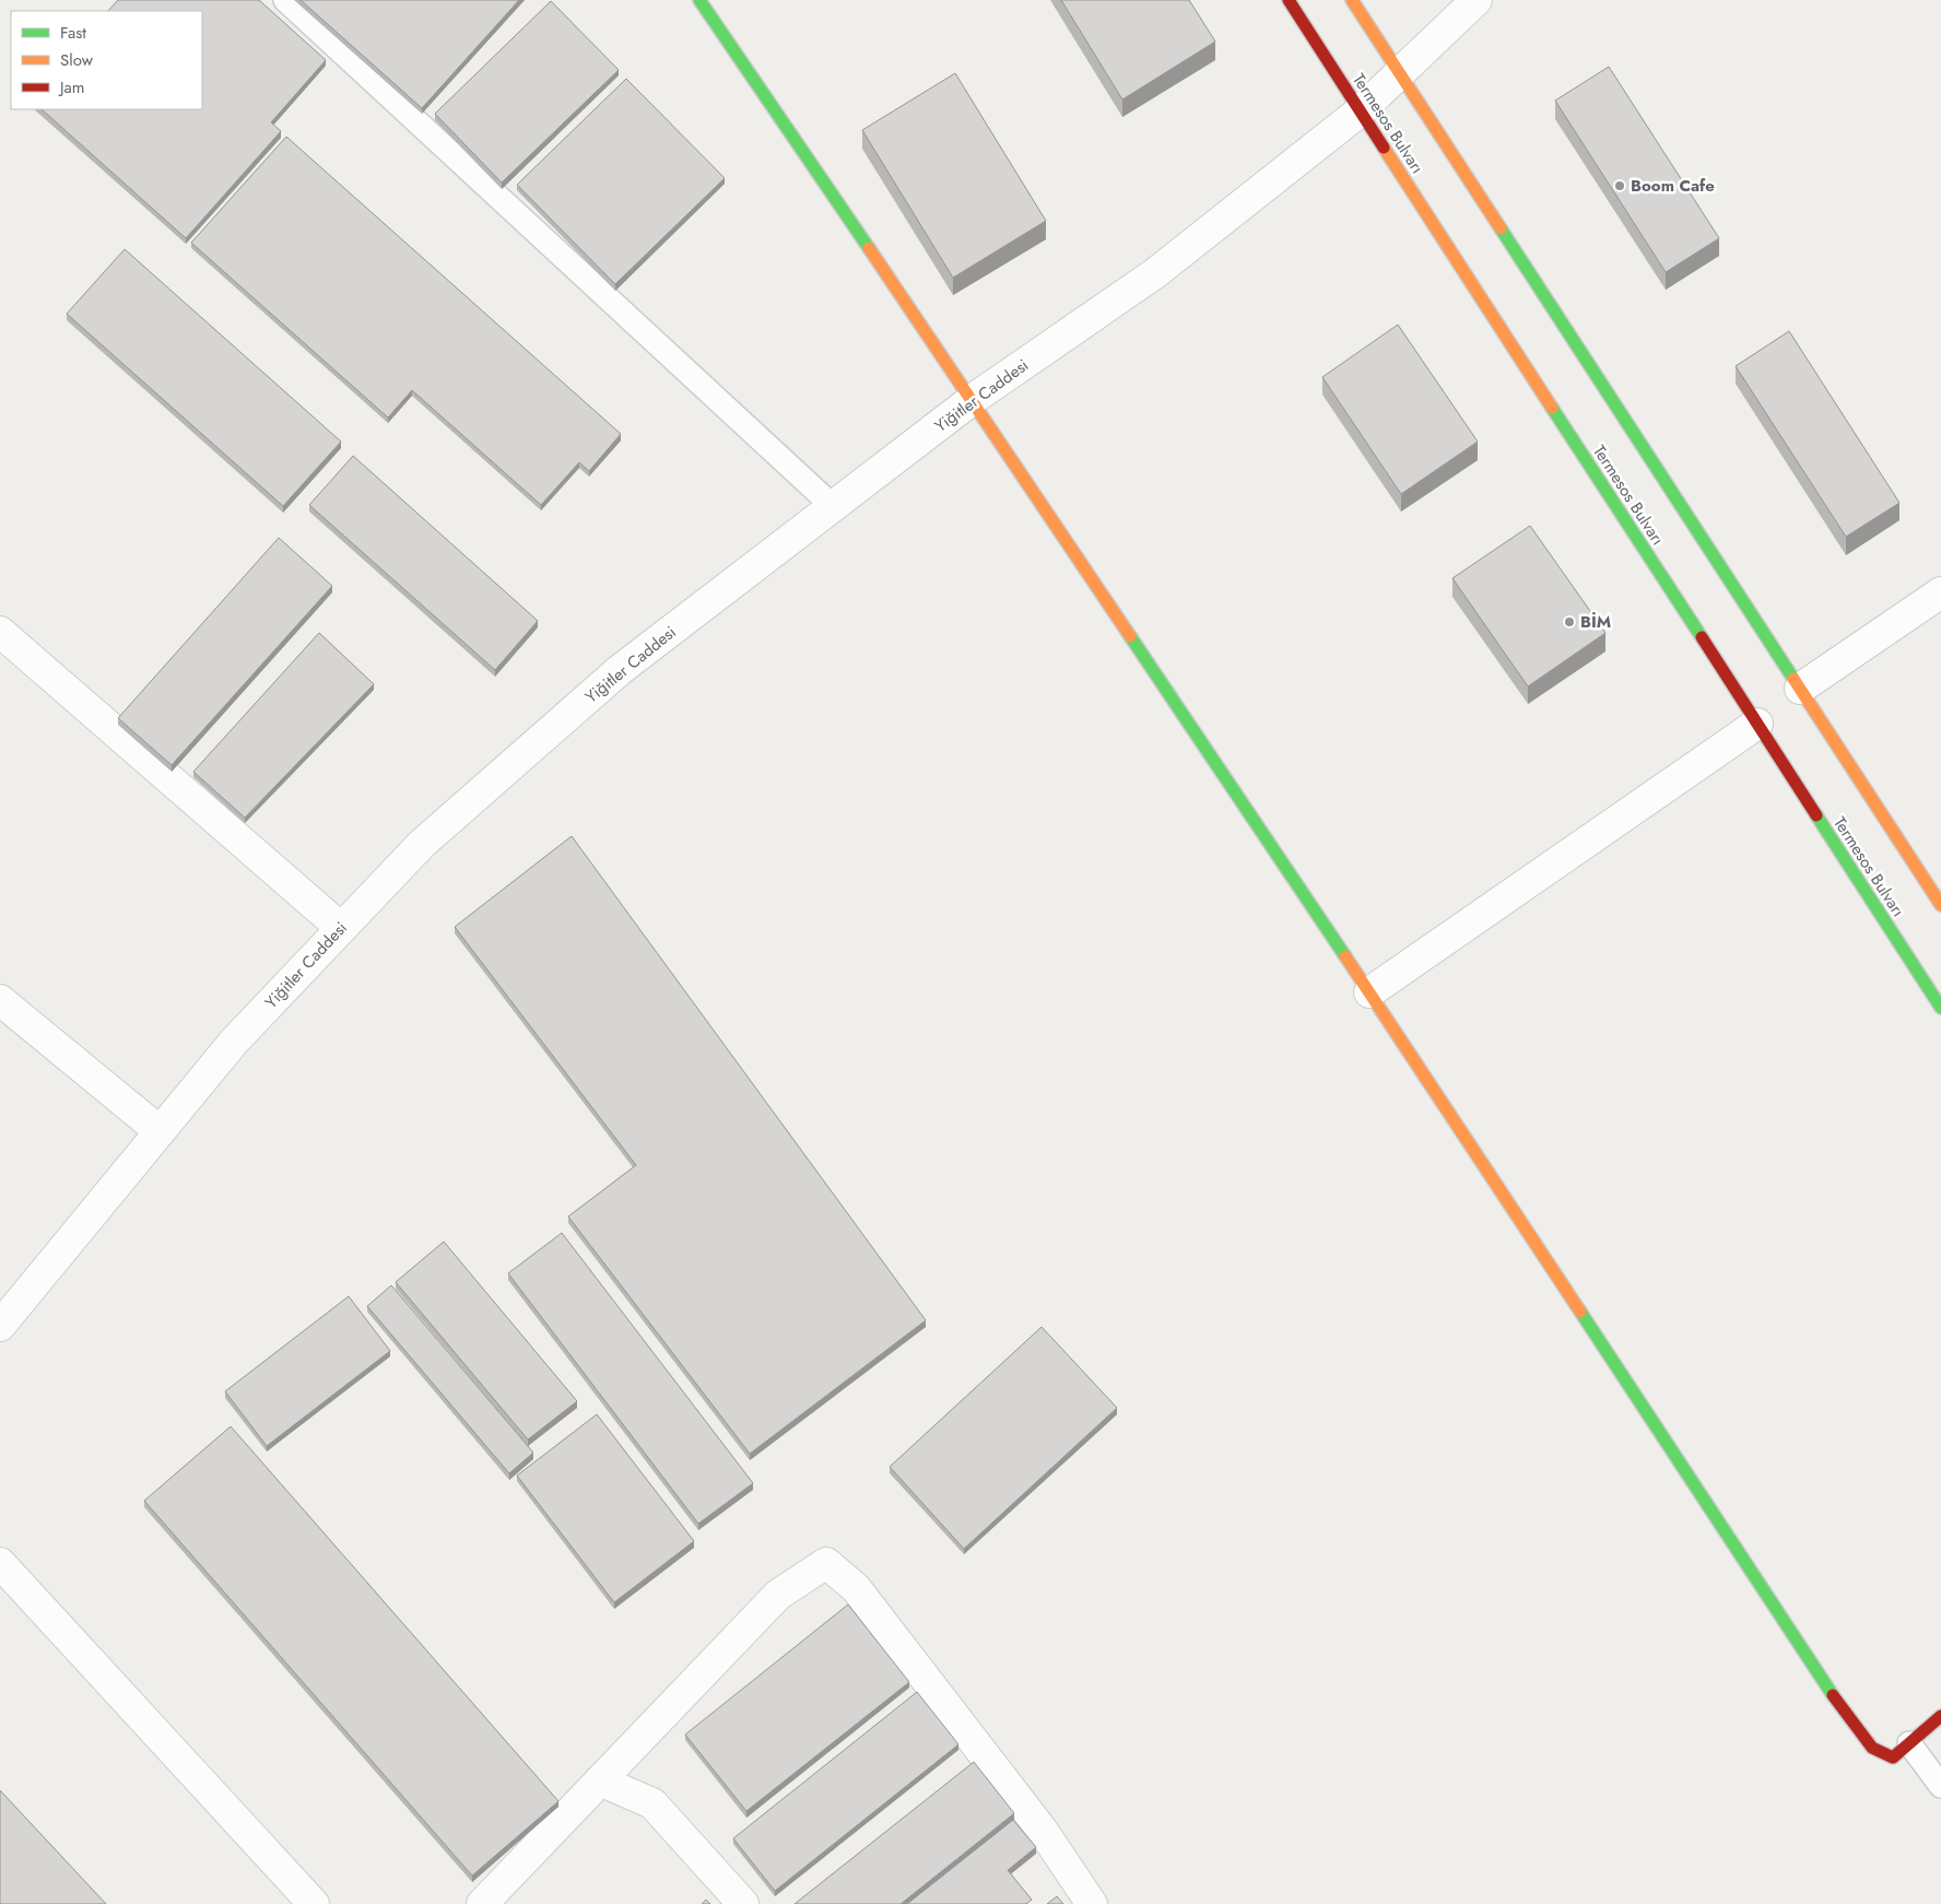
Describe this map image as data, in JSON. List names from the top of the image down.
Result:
{
  "streets": {
    "main road": ["Termesos Bulvarı"],
    "street": ["Yiğitler Caddesi"]
  },
  "crossings": [
    ["Termesos Bulvarı", "Yiğitler Caddesi"]
  ],
  "places": ["Boom Cafe", "BİM"],
  "legend": ["Fast", "Slow", "Jam"]
}
